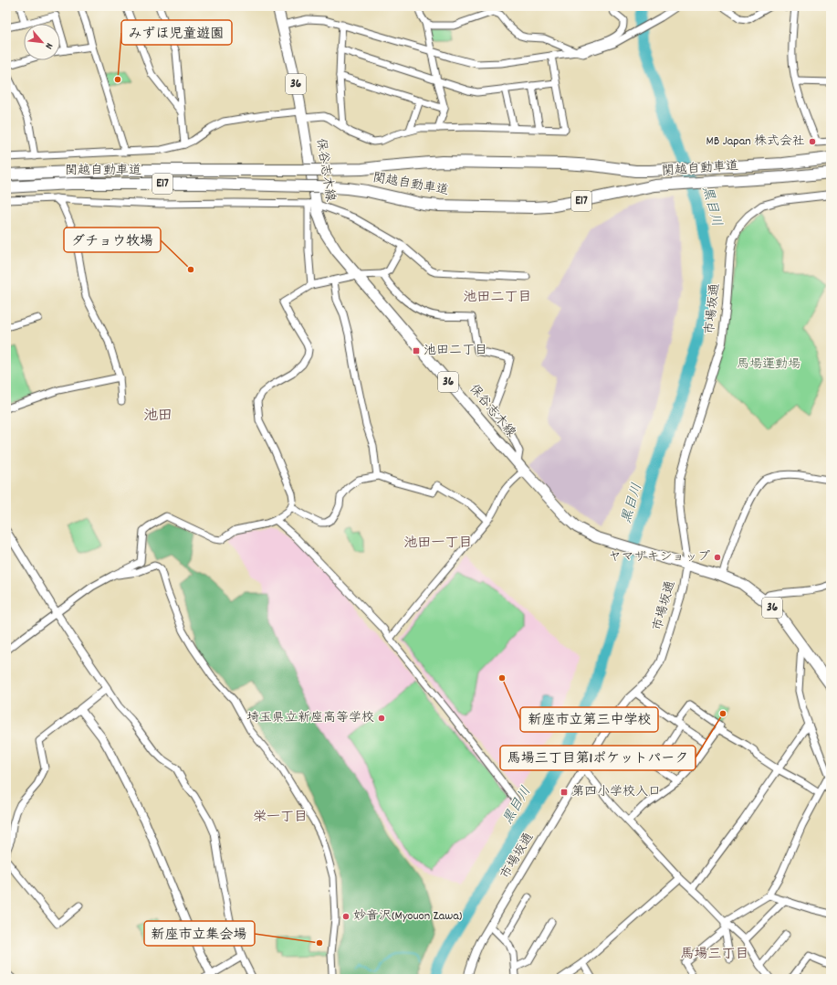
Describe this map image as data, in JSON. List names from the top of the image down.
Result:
{
  "streets": {
    "highway": ["関越自動車道", "E17"],
    "main road": ["36", "保谷志木線"],
    "street": ["市場坂通"]
  },
  "crossings": [
    ["保谷志木線", "市場坂通"]
  ],
  "districts": [
    "池田二丁目",
    "池田",
    "池田一丁目",
    "栄一丁目",
    "馬場三丁目"
  ],
  "water": ["黒目川"],
  "parks": ["馬場運動場"],
  "places": {
    "other": [
      "みずほ児童遊園",
      "MB Japan 株式会社",
      "ダチョウ牧場",
      "ヤマザキショップ",
      "新座市立第三中学校",
      "馬場三丁目第1ポケットパーク",
      "埼玉県立新座高等学校",
      "妙音沢(Myouon Zawa)",
      "新座市立集会場"
    ],
    "transit": ["池田二丁目", "第四小学校入口"]
  },
  "north": "bottom right"
}
